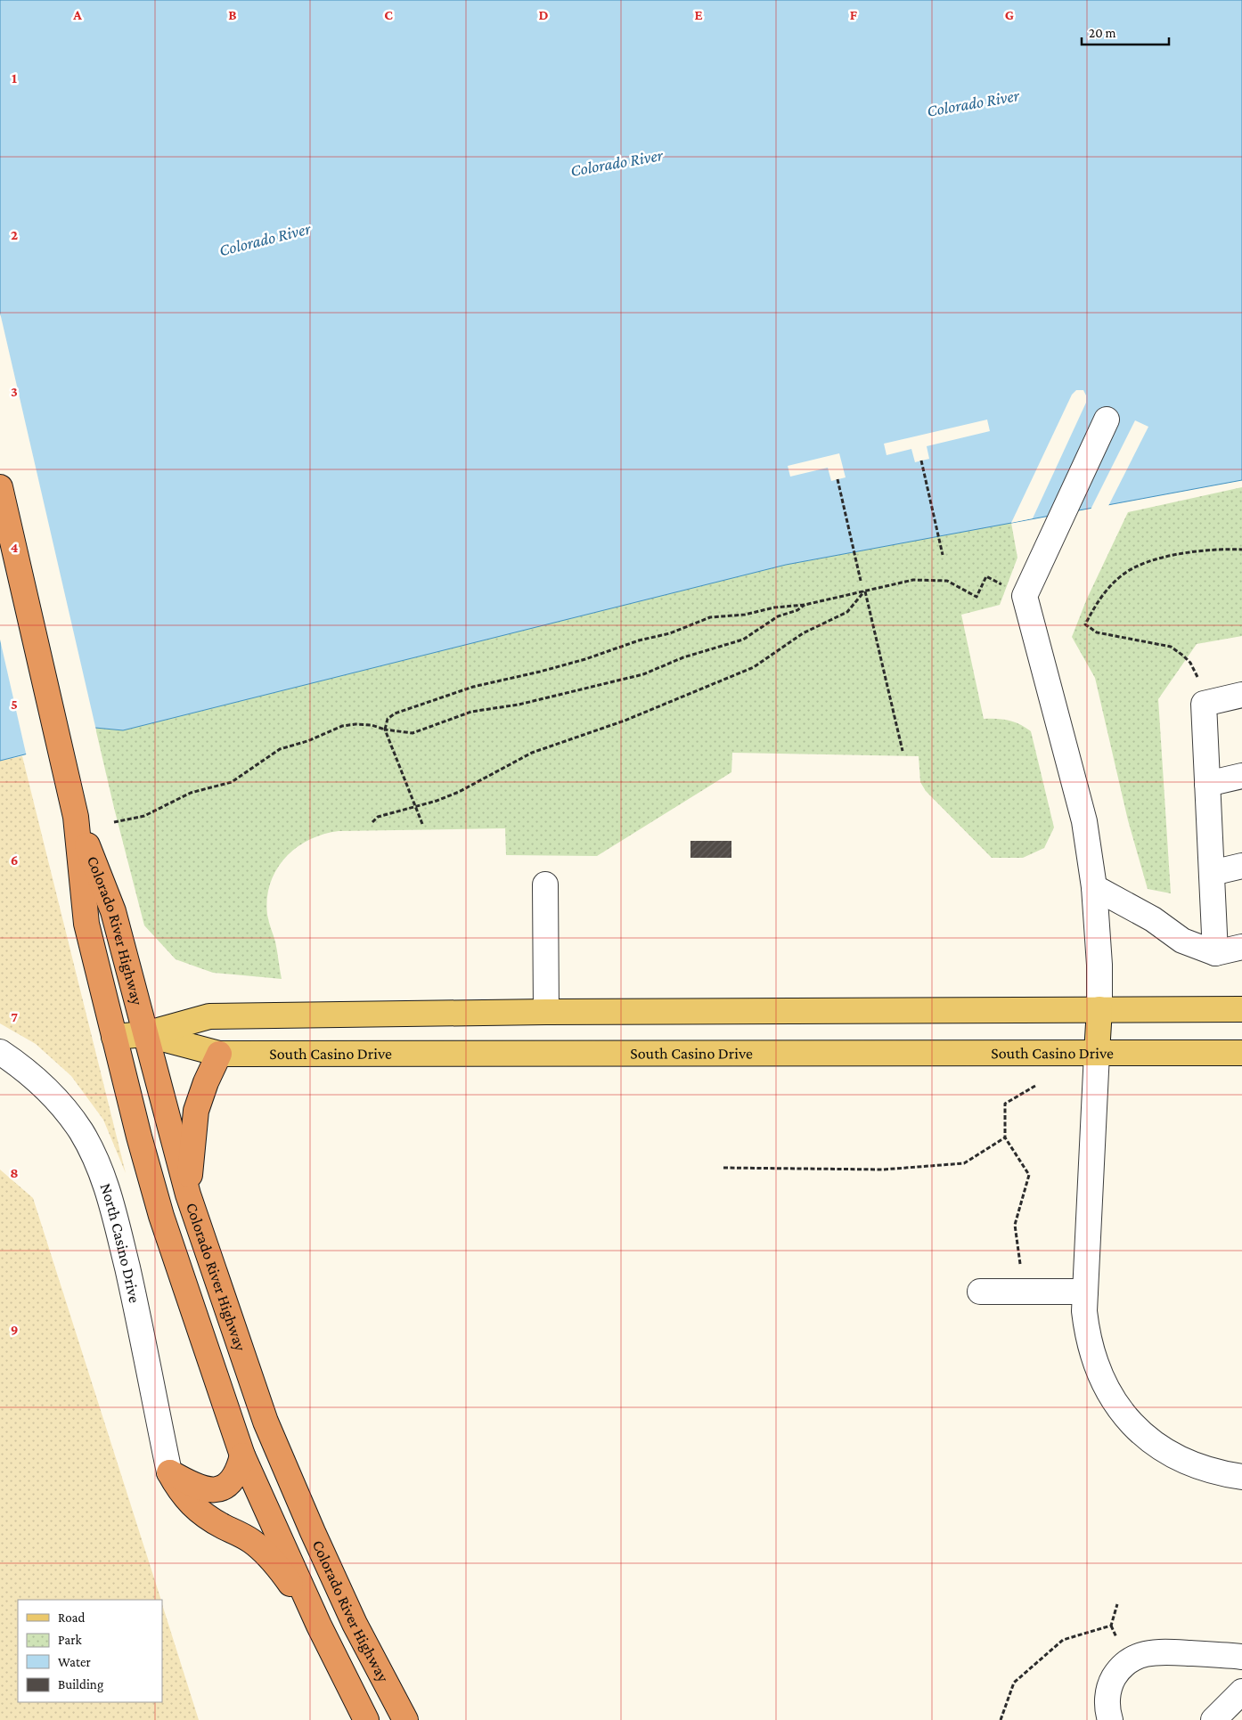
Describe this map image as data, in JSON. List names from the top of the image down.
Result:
{
  "streets": {
    "highway": ["Colorado River Highway"],
    "main road": ["South Casino Drive"],
    "street": ["North Casino Drive"]
  },
  "crossings": [
    ["Colorado River Highway", "South Casino Drive"]
  ],
  "water": ["Colorado River"],
  "legend": [
    "Road",
    "Park",
    "Water",
    "Building"
  ],
  "scale_bar": "20 m",
  "grid": {
    "columns": [
      "A",
      "B",
      "C",
      "D",
      "E",
      "F",
      "G"
    ],
    "rows": [
      "1",
      "2",
      "3",
      "4",
      "5",
      "6",
      "7",
      "8",
      "9"
    ]
  }
}
